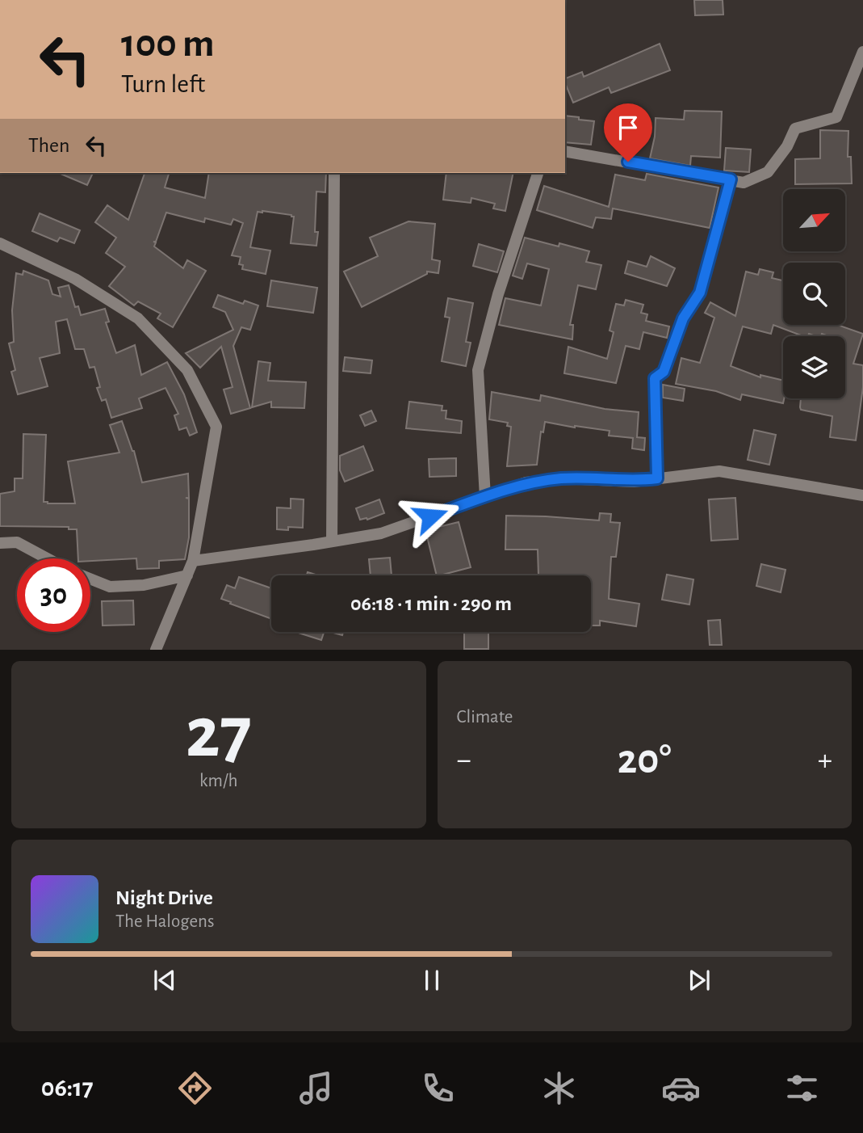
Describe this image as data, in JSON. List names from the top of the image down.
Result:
{
  "north": "top right",
  "page": {
    "turn": ["100 m", "Turn left"],
    "then": "Then",
    "limit": "30",
    "trip": "06:18 · 1 min · 290 m",
    "tile": [
      ["27", "km/h"],
      "Climate"
    ],
    "heat": ["−", "20°", "+"],
    "song": ["Night Drive", "The Halogens"],
    "tabs": "06:17"
  }
}
